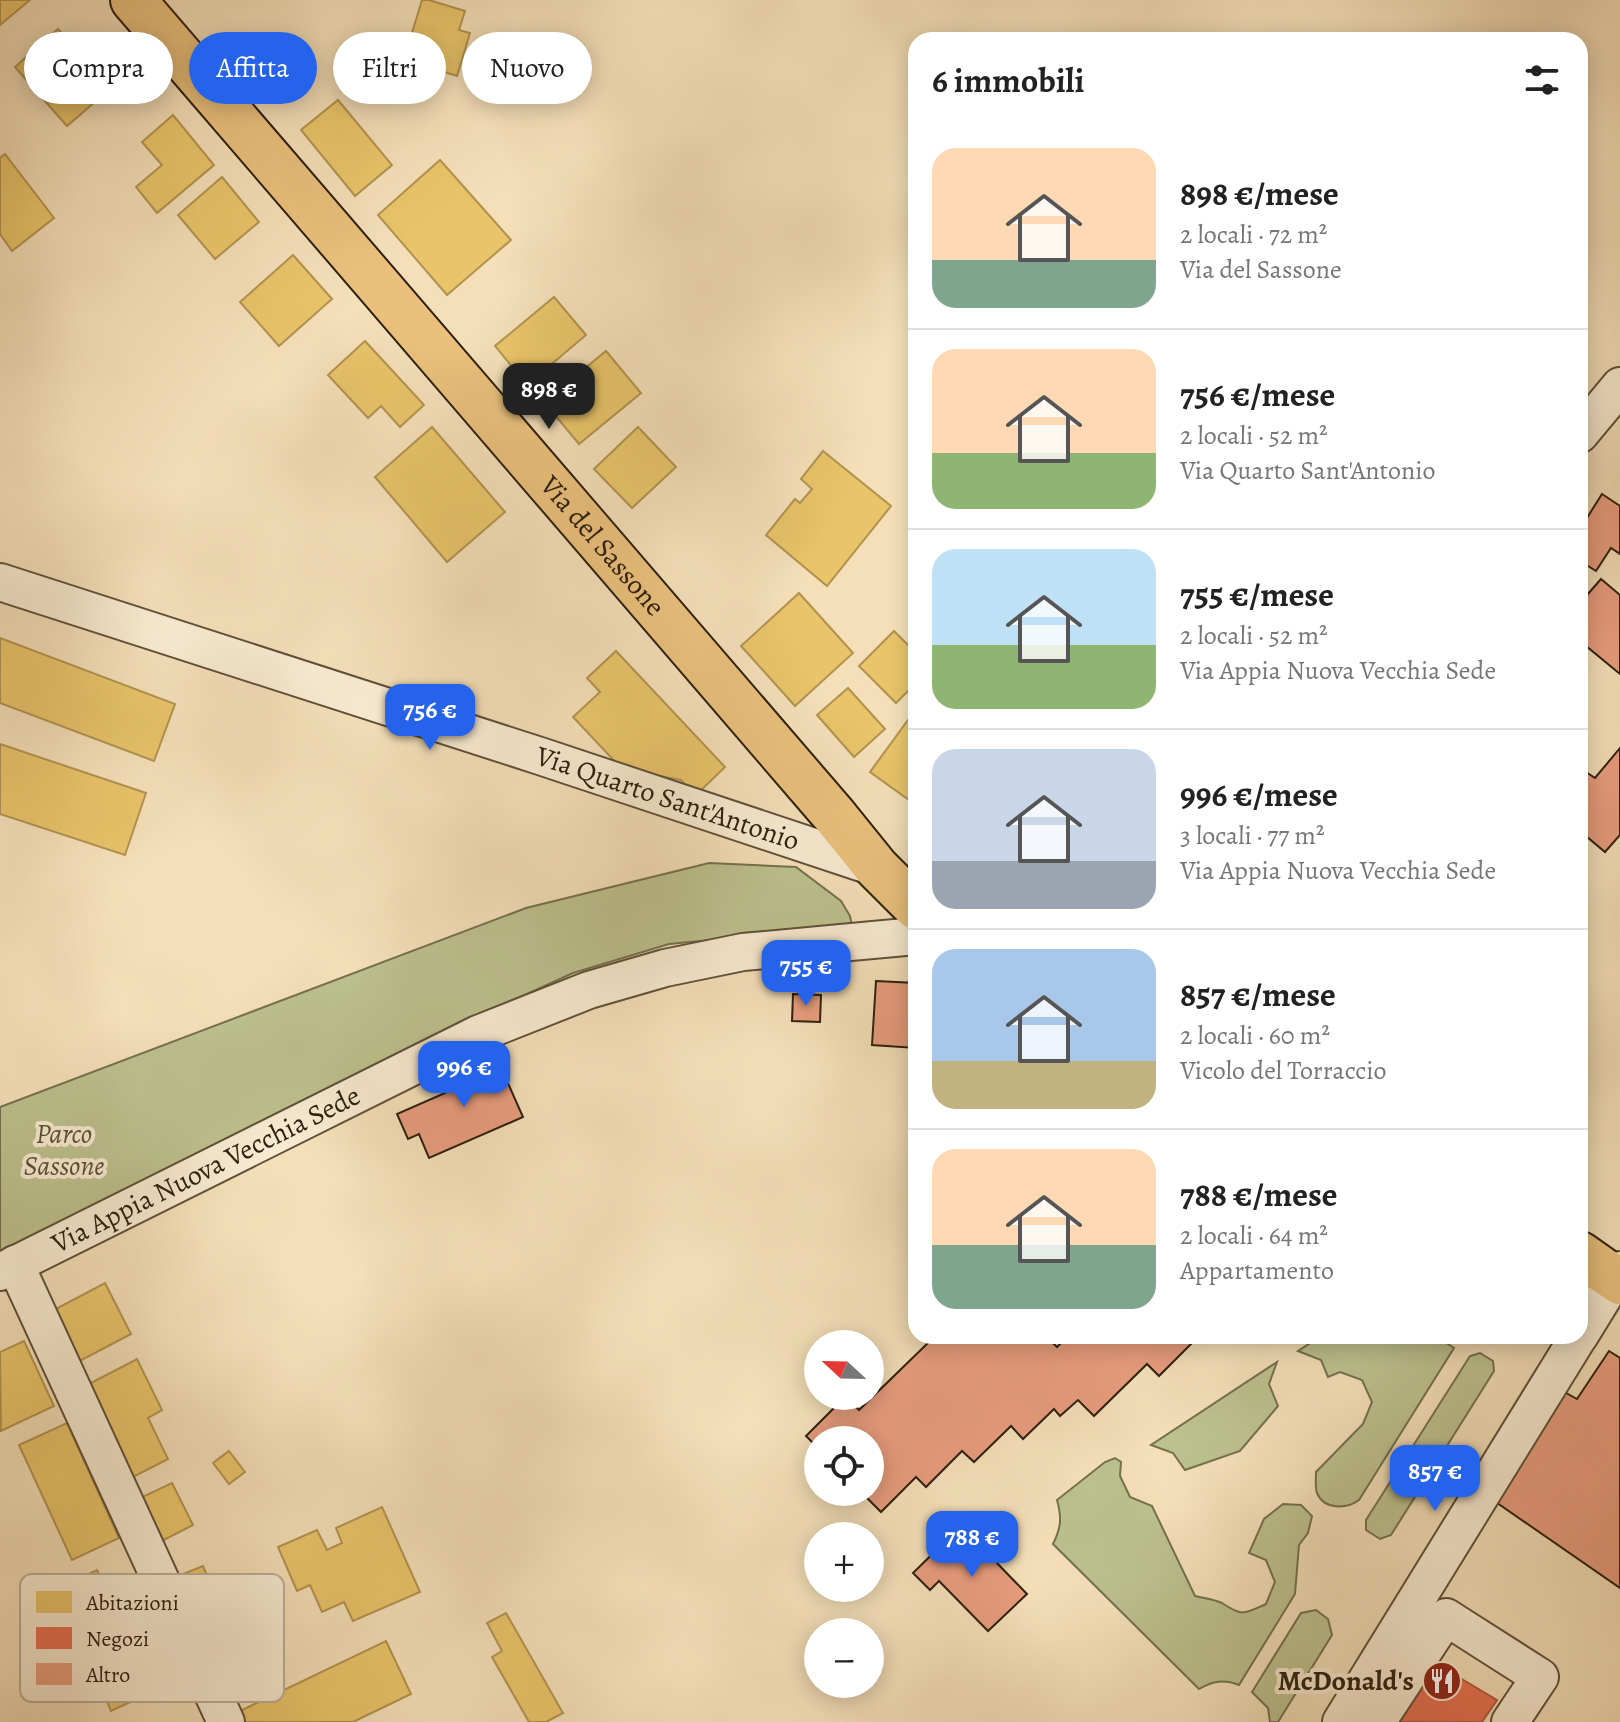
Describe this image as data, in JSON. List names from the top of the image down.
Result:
{
  "streets": {
    "main road": ["Via del Sassone"],
    "street": ["Via Quarto Sant'Antonio", "Via Appia Nuova Vecchia Sede"]
  },
  "crossings": [
    ["Via del Sassone", "Via Quarto Sant'Antonio"]
  ],
  "parks": ["Parco Sassone"],
  "places": {
    "restaurant": ["McDonald's"]
  },
  "legend": ["Abitazioni", "Negozi", "Altro"],
  "north": "left",
  "page": {
    "chip": [
      "Compra",
      "Affitta",
      "Filtri",
      "Nuovo"
    ],
    "heading": "6 immobili",
    "list": [
      {
        "name": "898 €/mese",
        "note": "2 locali · 72 m² · Via del Sassone"
      },
      {
        "name": "756 €/mese",
        "note": "2 locali · 52 m² · Via Quarto Sant'Antonio"
      },
      {
        "name": "755 €/mese",
        "note": "2 locali · 52 m² · Via Appia Nuova Vecchia Sede"
      },
      {
        "name": "996 €/mese",
        "note": "3 locali · 77 m² · Via Appia Nuova Vecchia Sede"
      },
      {
        "name": "857 €/mese",
        "note": "2 locali · 60 m² · Vicolo del Torraccio"
      },
      {
        "name": "788 €/mese",
        "note": "2 locali · 64 m² · Appartamento"
      }
    ],
    "price": [
      "898 €",
      "756 €",
      "755 €",
      "996 €",
      "857 €",
      "788 €"
    ],
    "map_buttons": ["+", "−"]
  }
}
